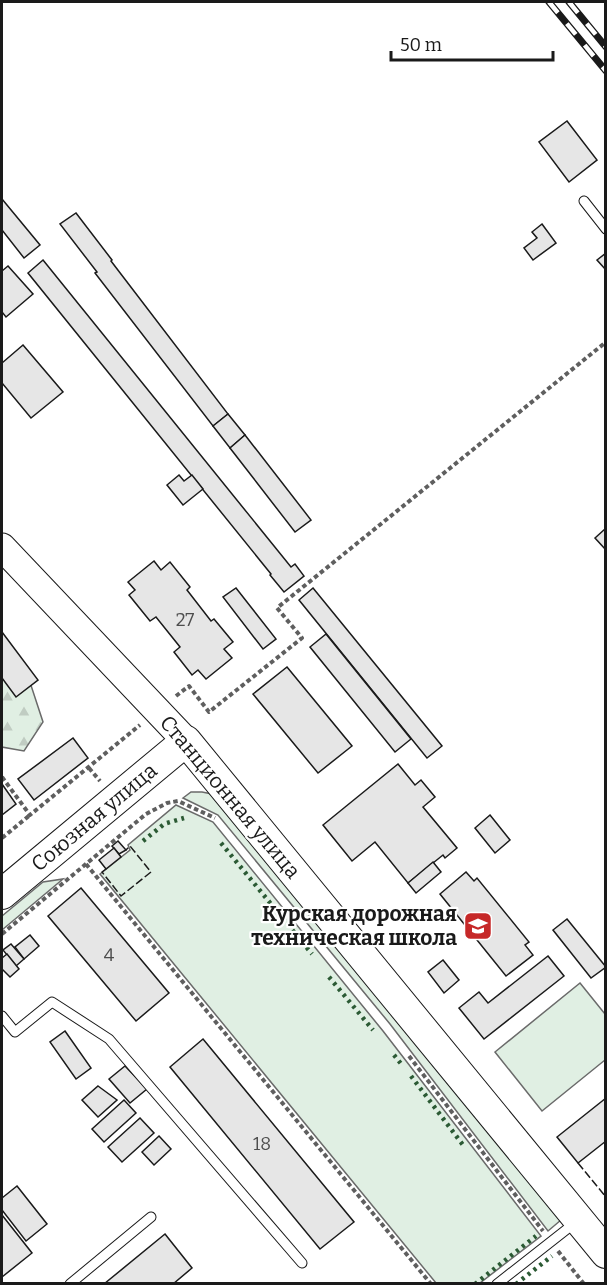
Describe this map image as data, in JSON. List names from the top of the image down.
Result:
{
  "streets": {
    "main road": ["Станционная улица", "Союзная улица"]
  },
  "crossings": [
    ["Станционная улица", "Союзная улица"]
  ],
  "places": {
    "school or university": ["Курская дорожная техническая школа"]
  },
  "house_numbers": ["27", "4", "18"],
  "scale_bar": "50 m"
}
